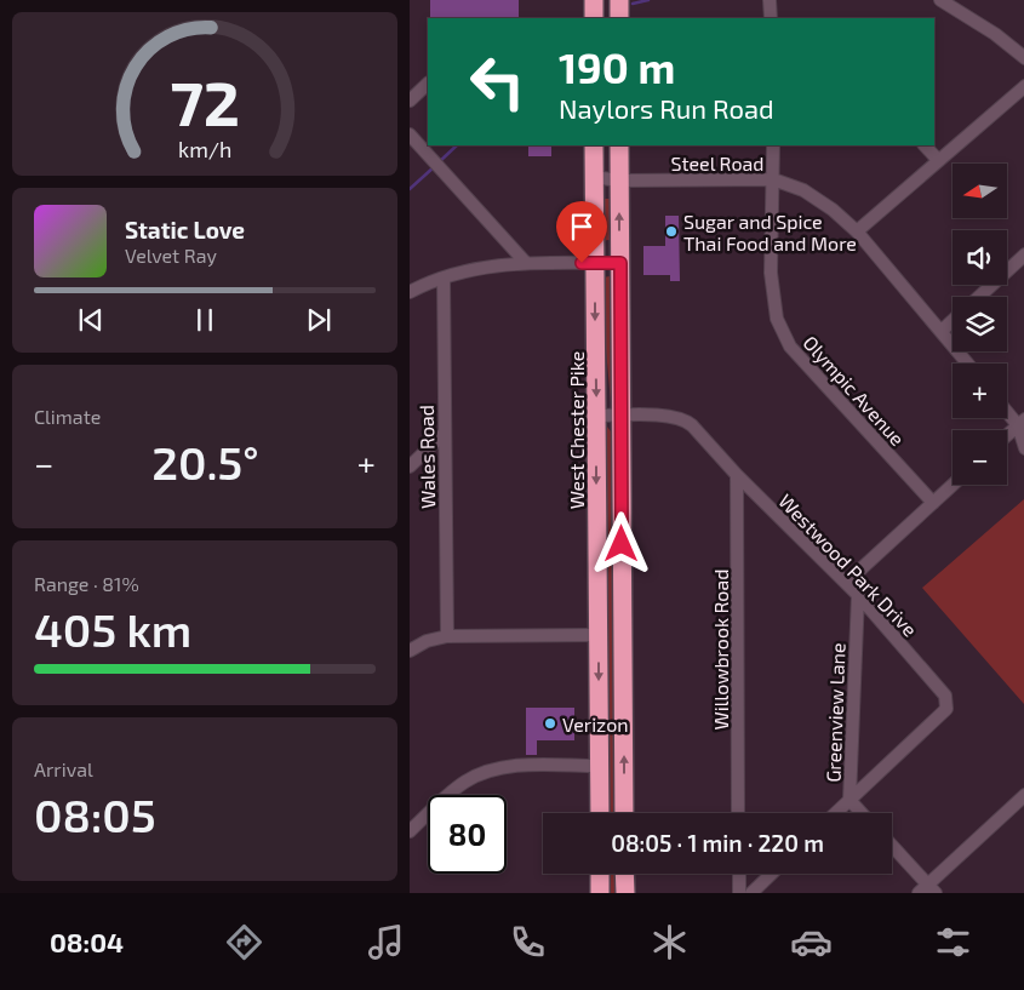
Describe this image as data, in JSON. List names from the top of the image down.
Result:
{
  "streets": {
    "highway": ["West Chester Pike"],
    "street": [
      "Steel Road",
      "Olympic Avenue",
      "Wales Road",
      "Westwood Park Drive",
      "Willowbrook Road",
      "Greenview Lane"
    ]
  },
  "crossings": [
    ["Steel Road", "Olympic Avenue"],
    ["Steel Road", "West Chester Pike"],
    ["West Chester Pike", "Westwood Park Drive"],
    ["Westwood Park Drive", "Willowbrook Road"],
    ["Westwood Park Drive", "Greenview Lane"]
  ],
  "places": ["Sugar and Spice Thai Food and More", "Verizon"],
  "north": "left",
  "page": {
    "turn": ["190 m", "Naylors Run Road"],
    "map_buttons": ["+", "−"],
    "song": ["Static Love", "Velvet Ray"],
    "tile": [
      "Climate",
      ["Range · 81%", "405 km"],
      ["Arrival", "08:05"]
    ],
    "heat": ["−", "20.5°", "+"],
    "limit": "80",
    "trip": "08:05 · 1 min · 220 m",
    "tabs": "08:04",
    "gauge": ["72", "km/h"]
  }
}
